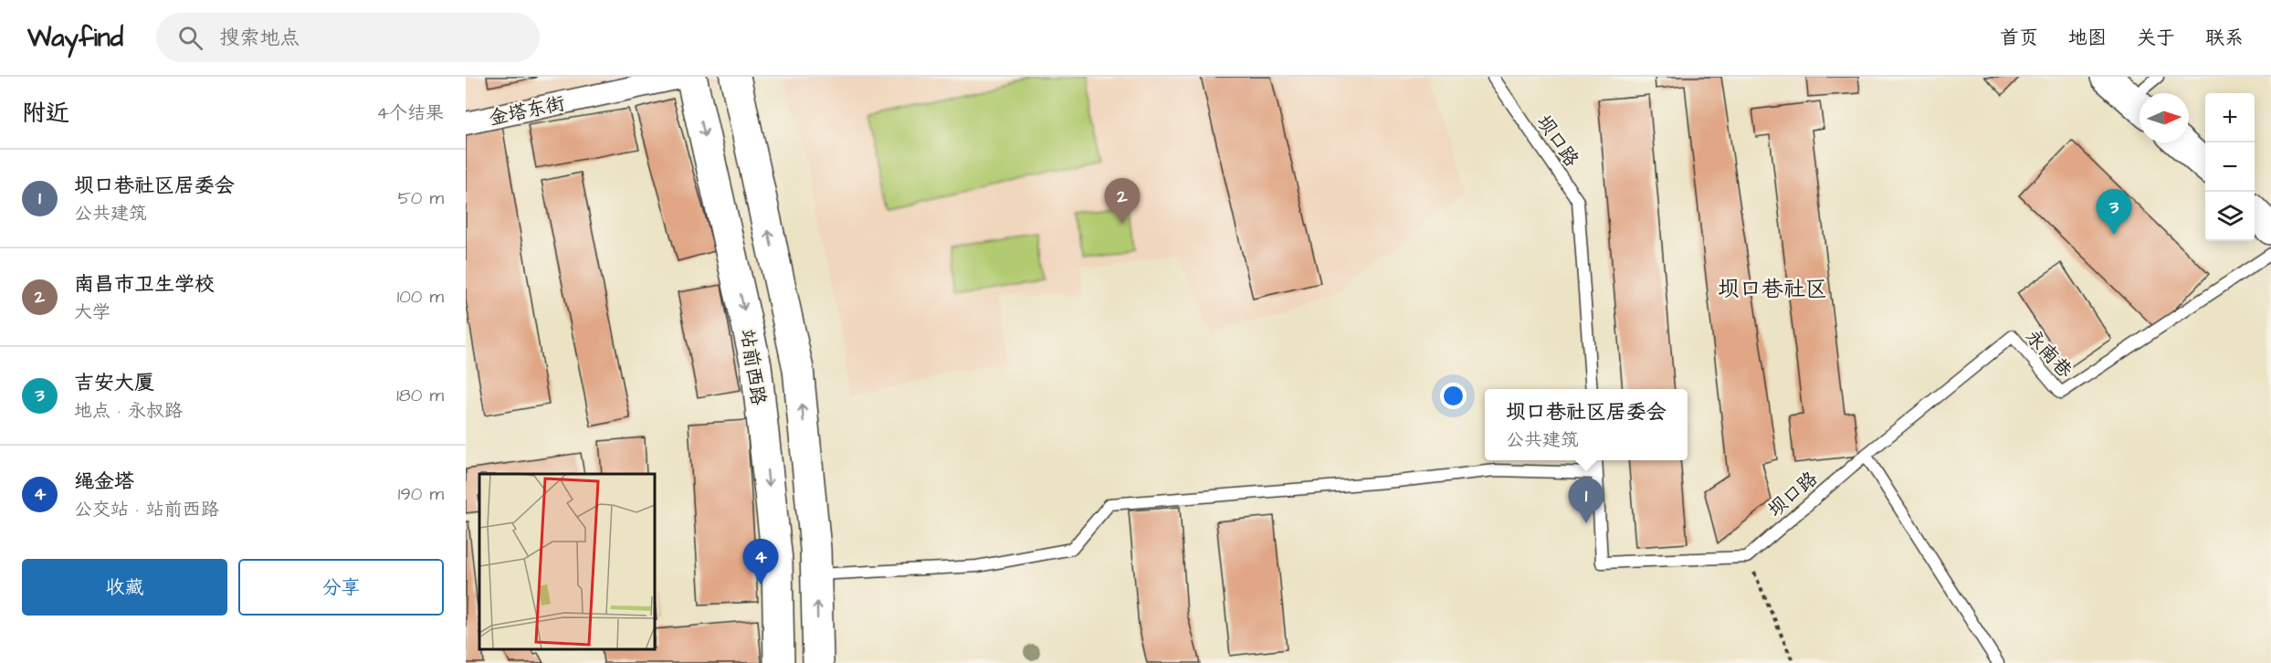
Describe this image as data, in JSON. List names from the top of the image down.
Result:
{
  "streets": {
    "main road": ["站前西路"],
    "street": ["金塔东街"],
    "lane": ["坝口路", "永南巷"]
  },
  "crossings": [
    ["坝口路", "永南巷"]
  ],
  "districts": ["坝口巷社区"],
  "north": "right",
  "page": {
    "header": "Wayfind",
    "search": "搜索地点",
    "nav": [
      "首页",
      "地图",
      "关于",
      "联系"
    ],
    "heading": ["附近", "4个结果"],
    "map_buttons": ["+", "−"],
    "list": [
      {
        "mark": "1",
        "name": "坝口巷社区居委会",
        "note": "公共建筑",
        "value": "50 m"
      },
      {
        "mark": "2",
        "name": "南昌市卫生学校",
        "note": "大学",
        "value": "100 m"
      },
      {
        "mark": "3",
        "name": "吉安大厦",
        "note": "地点 · 永叔路",
        "value": "180 m"
      },
      {
        "mark": "4",
        "name": "绳金塔",
        "note": "公交站 · 站前西路",
        "value": "190 m"
      }
    ],
    "pins": [
      "2",
      "3",
      "1",
      "4"
    ],
    "popup": ["坝口巷社区居委会", "公共建筑"],
    "buttons": ["收藏", "分享"]
  }
}
